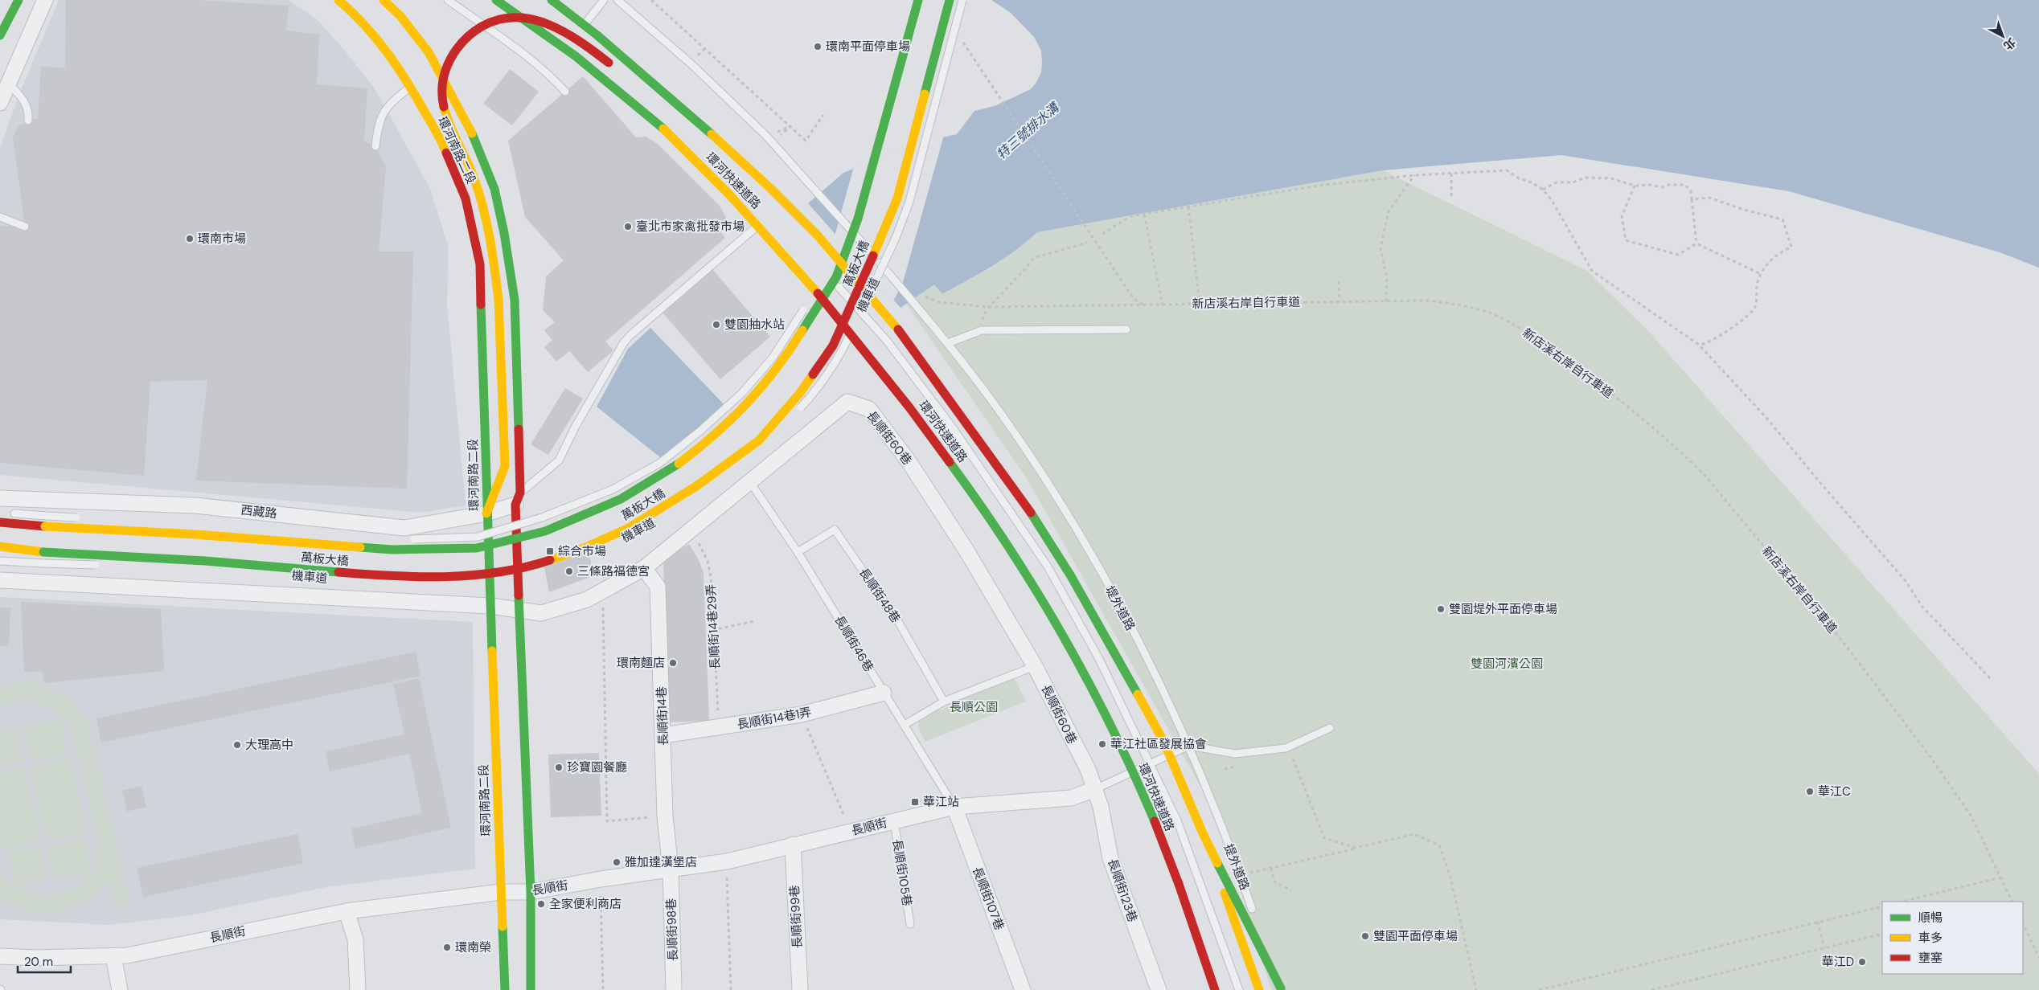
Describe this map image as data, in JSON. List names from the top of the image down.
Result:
{
  "streets": {
    "main road": ["環河南路二段", "環河快速道路", "萬板大橋"],
    "street": [
      "長順街60巷",
      "西藏路",
      "長順街14巷",
      "長順街14巷1弄",
      "長順街",
      "長順街123巷",
      "長順街107巷",
      "長順街99巷",
      "長順街98巷"
    ],
    "lane": [
      "機車道",
      "長順街48巷",
      "堤外道路",
      "長順街46巷",
      "提外道路",
      "長順街105巷"
    ],
    "path": ["新店溪右岸自行車道", "長順街14巷29弄"]
  },
  "crossings": [
    ["環河南路二段", "長順街60巷"],
    ["環河南路二段", "西藏路"],
    ["環河南路二段", "長順街"],
    ["長順街60巷", "長順街14巷29弄"],
    ["長順街60巷", "長順街46巷"],
    ["長順街60巷", "長順街14巷"],
    ["長順街60巷", "長順街"],
    ["長順街60巷", "長順街123巷"],
    ["長順街48巷", "長順街46巷"],
    ["堤外道路", "提外道路"],
    ["長順街14巷29弄", "長順街14巷1弄"],
    ["長順街46巷", "長順街14巷1弄"],
    ["長順街46巷", "長順街"],
    ["長順街46巷", "長順街107巷"],
    ["長順街14巷", "長順街14巷1弄"],
    ["長順街14巷", "長順街"],
    ["長順街14巷", "長順街98巷"],
    ["長順街", "長順街105巷"],
    ["長順街", "長順街123巷"],
    ["長順街", "長順街107巷"],
    ["長順街", "長順街99巷"],
    ["長順街", "長順街98巷"]
  ],
  "water": ["特三號排水溝"],
  "parks": ["雙園河濱公園", "長順公園"],
  "places": {
    "other": [
      "環南平面停車場",
      "臺北市家禽批發市場",
      "環南市場",
      "雙園抽水站",
      "三條路福德宮",
      "雙園堤外平面停車場",
      "環南麵店",
      "華江社區發展協會",
      "大理高中",
      "珍寶園餐廳",
      "華江C",
      "雅加達漢堡店",
      "全家便利商店",
      "雙園平面停車場",
      "環南榮",
      "華江D"
    ],
    "transit": ["綜合市場", "華江站"]
  },
  "legend": ["順暢", "車多", "壅塞"],
  "scale_bar": "20 m",
  "north": "bottom right"
}
